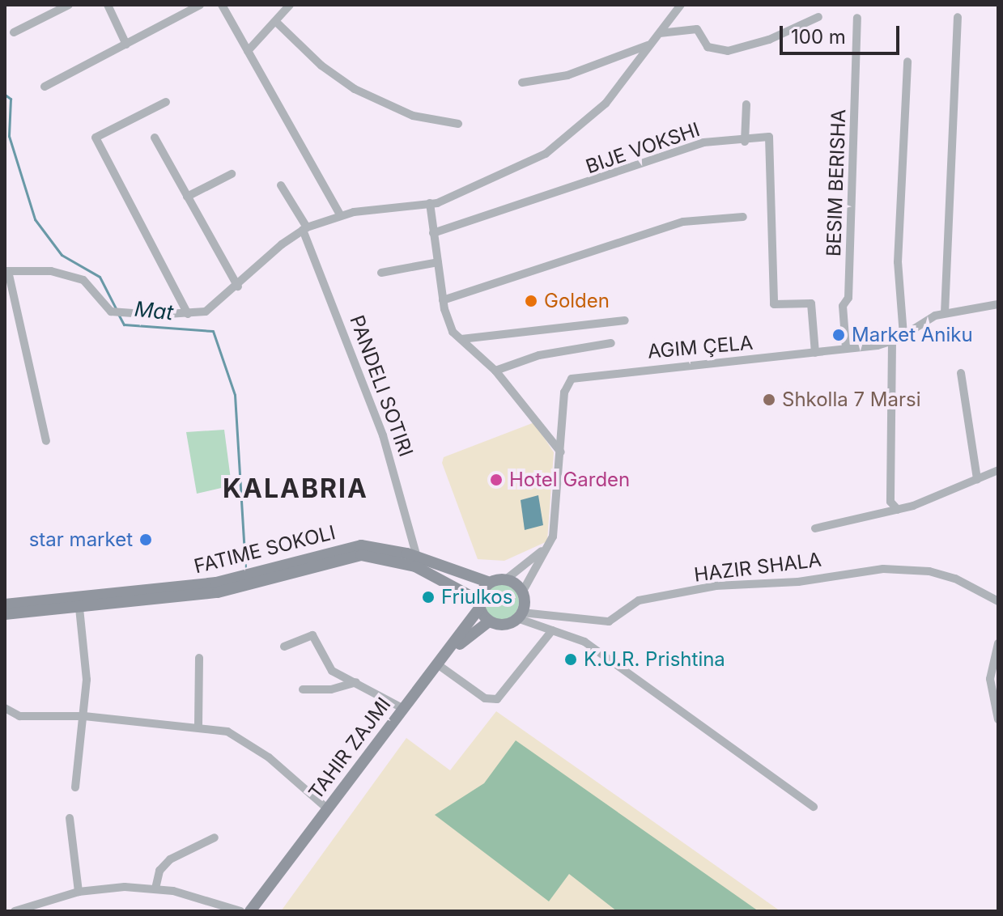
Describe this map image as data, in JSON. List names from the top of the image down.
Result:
{
  "streets": {
    "street": [
      "BIJE VOKSHI",
      "BESIM BERISHA",
      "AGIM ÇELA",
      "PANDELI SOTIRI",
      "FATIME SOKOLI",
      "HAZIR SHALA",
      "TAHIR ZAJMI"
    ]
  },
  "crossings": [
    ["BIJE VOKSHI", "AGIM ÇELA"],
    ["BESIM BERISHA", "AGIM ÇELA"],
    ["AGIM ÇELA", "FATIME SOKOLI"],
    ["AGIM ÇELA", "HAZIR SHALA"],
    ["AGIM ÇELA", "TAHIR ZAJMI"],
    ["PANDELI SOTIRI", "FATIME SOKOLI"],
    ["FATIME SOKOLI", "HAZIR SHALA"],
    ["FATIME SOKOLI", "TAHIR ZAJMI"],
    ["HAZIR SHALA", "TAHIR ZAJMI"]
  ],
  "districts": ["KALABRIA"],
  "water": ["Mat"],
  "places": [
    "Golden",
    "Market Aniku",
    "Shkolla 7 Marsi",
    "Hotel Garden",
    "star market",
    "Friulkos",
    "K.U.R. Prishtina"
  ],
  "scale_bar": "100 m"
}
